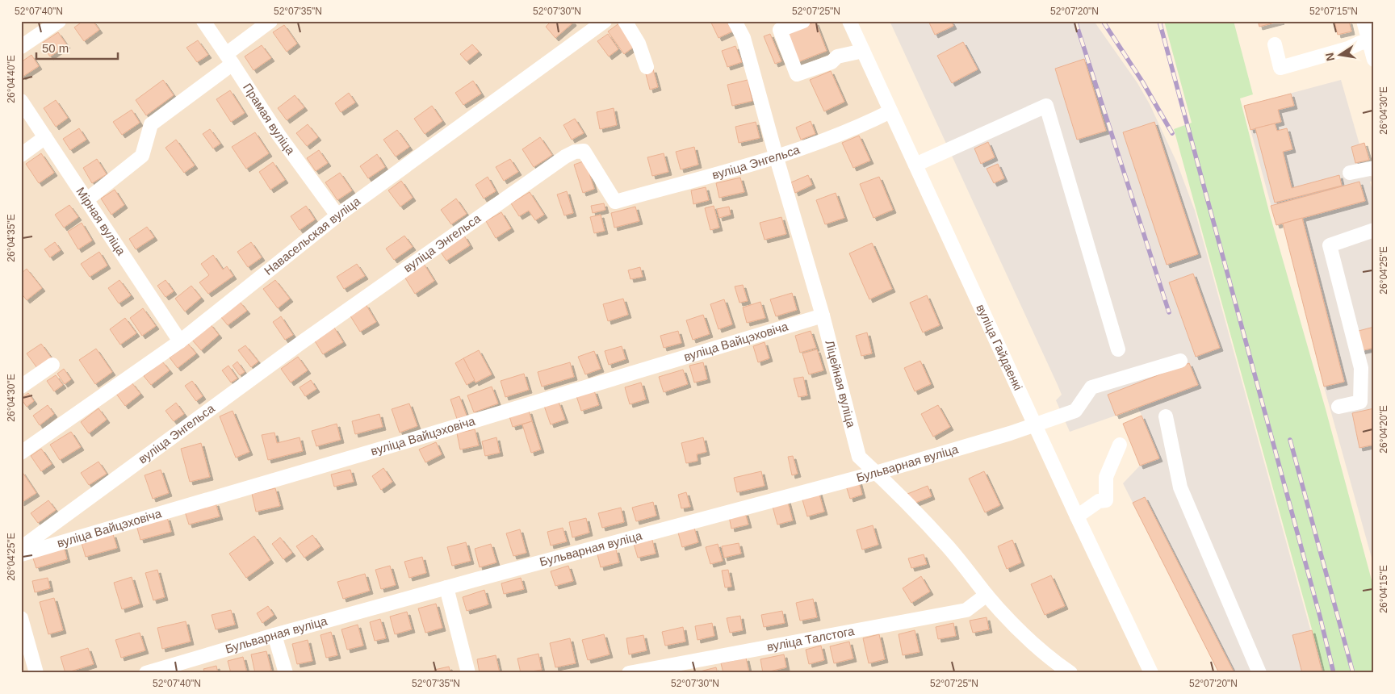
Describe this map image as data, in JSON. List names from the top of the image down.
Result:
{
  "streets": {
    "street": [
      "Прамая вуліца",
      "вуліца Энгельса",
      "Мірная вуліца",
      "Навасельская вуліца",
      "вуліца Вайцэховіча",
      "вуліца Гайдаенкі",
      "Ліцейная вуліца",
      "Бульварная вуліца",
      "вуліца Талстога"
    ]
  },
  "crossings": [
    ["Прамая вуліца", "Навасельская вуліца"],
    ["вуліца Энгельса", "вуліца Гайдаенкі"],
    ["вуліца Энгельса", "Ліцейная вуліца"],
    ["Мірная вуліца", "Навасельская вуліца"],
    ["вуліца Вайцэховіча", "Ліцейная вуліца"],
    ["вуліца Гайдаенкі", "Бульварная вуліца"],
    ["Ліцейная вуліца", "Бульварная вуліца"],
    ["Ліцейная вуліца", "вуліца Талстога"]
  ],
  "scale_bar": "50 m",
  "north": "left",
  "coordinates": [
    "52°07'40\"N",
    "52°07'35\"N",
    "52°07'30\"N",
    "52°07'25\"N",
    "52°07'20\"N",
    "52°07'15\"N",
    "26°04'40\"E",
    "26°04'30\"E",
    "26°04'35\"E",
    "26°04'25\"E",
    "26°04'20\"E",
    "26°04'15\"E"
  ]
}
